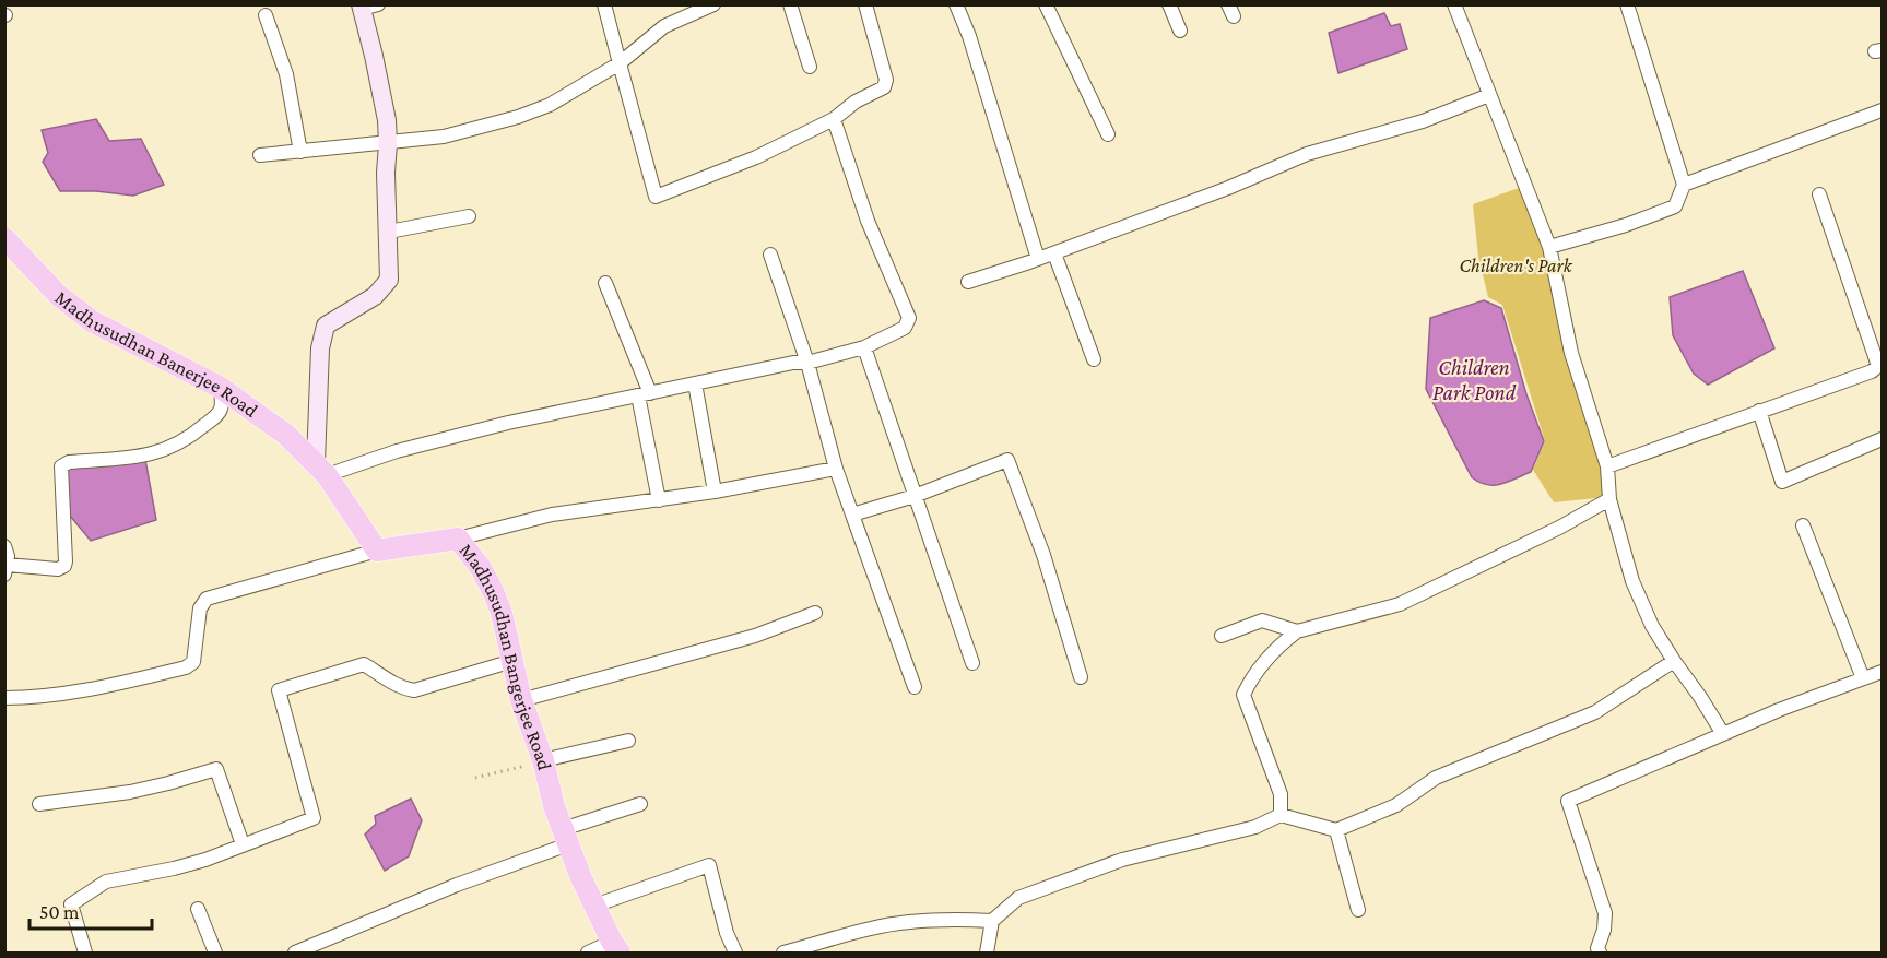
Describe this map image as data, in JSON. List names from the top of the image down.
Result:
{
  "streets": {
    "main road": ["Madhusudhan Banerjee Road", "Madhusudhan Bangerjee Road"]
  },
  "water": ["Children Park Pond"],
  "parks": ["Children's Park"],
  "scale_bar": "50 m"
}
